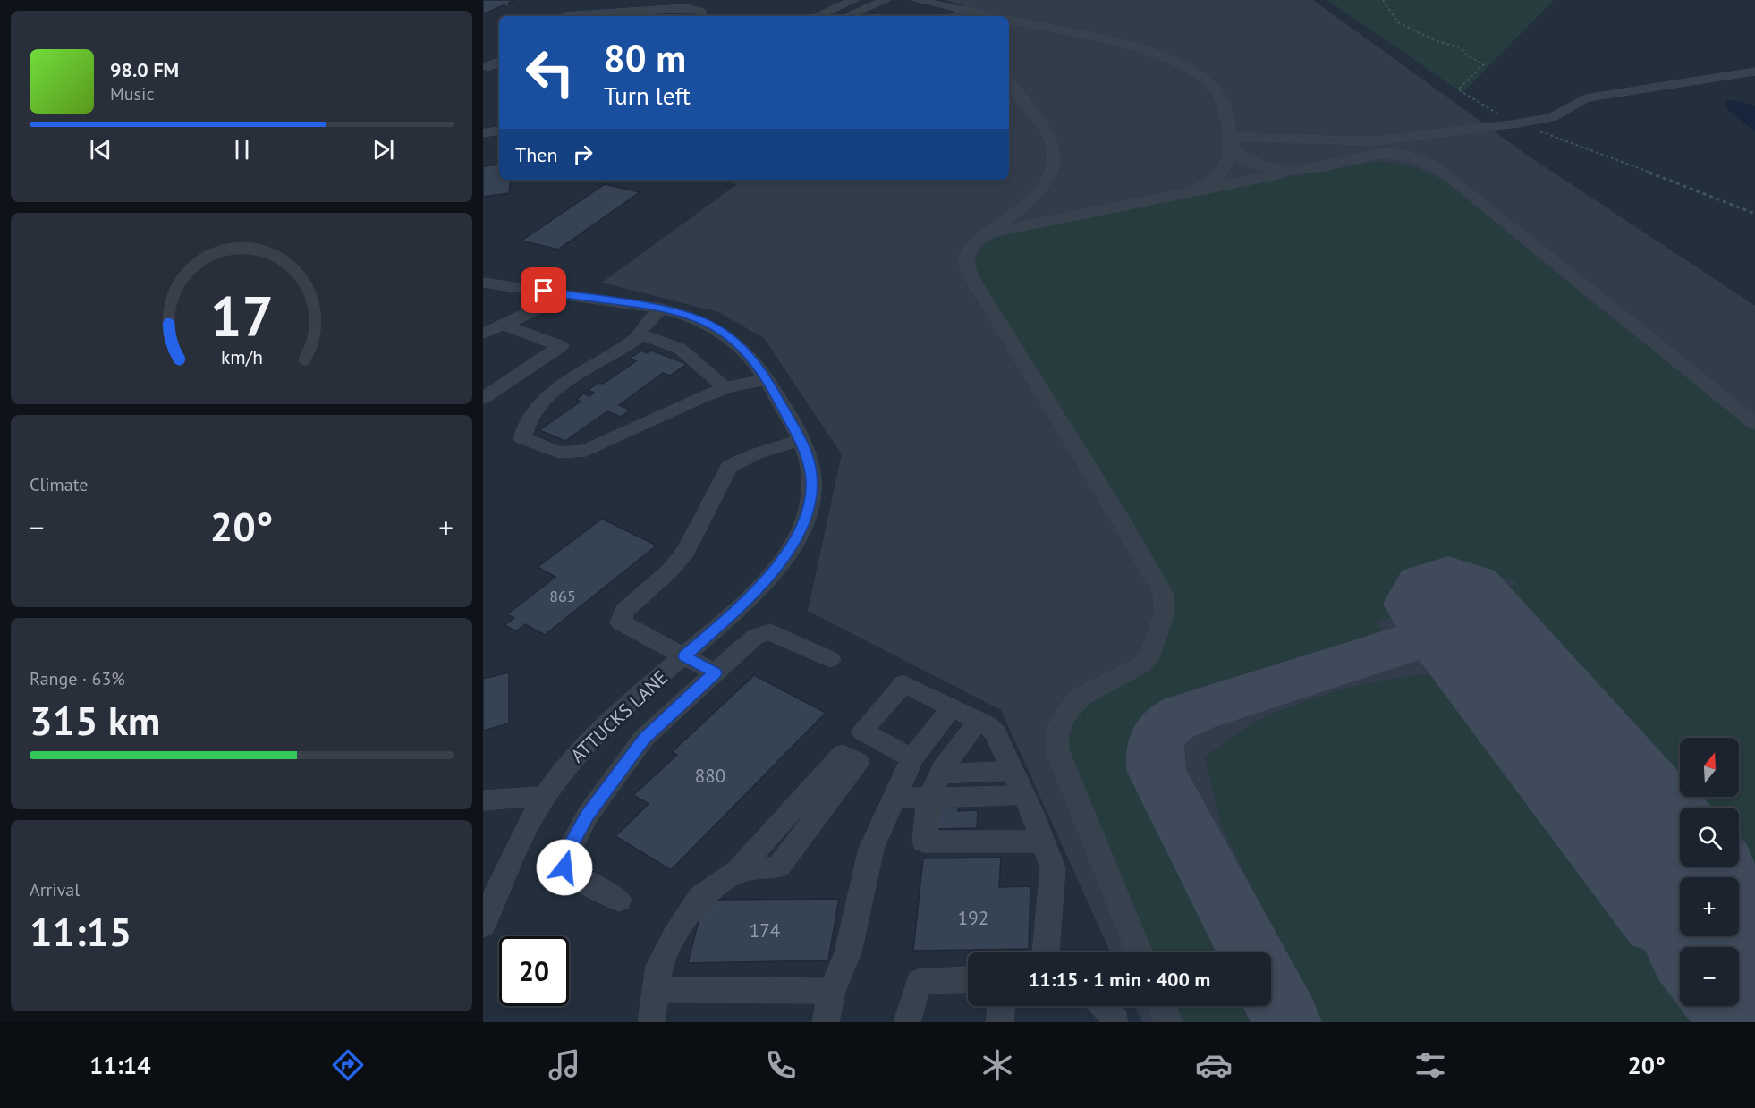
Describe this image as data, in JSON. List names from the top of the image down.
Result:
{
  "streets": {
    "street": ["ATTUCKS LANE"]
  },
  "house_numbers": [
    "865",
    "880",
    "192",
    "174"
  ],
  "north": "top",
  "page": {
    "turn": ["80 m", "Turn left"],
    "song": ["98.0 FM", "Music"],
    "then": "Then",
    "tile": [
      "Climate",
      ["Range · 63%", "315 km"],
      ["Arrival", "11:15"]
    ],
    "heat": ["−", "20°", "+"],
    "map_buttons": ["+", "−"],
    "limit": "20",
    "trip": "11:15 · 1 min · 400 m",
    "tabs": ["11:14", "20°"],
    "gauge": ["17", "km/h"]
  }
}
